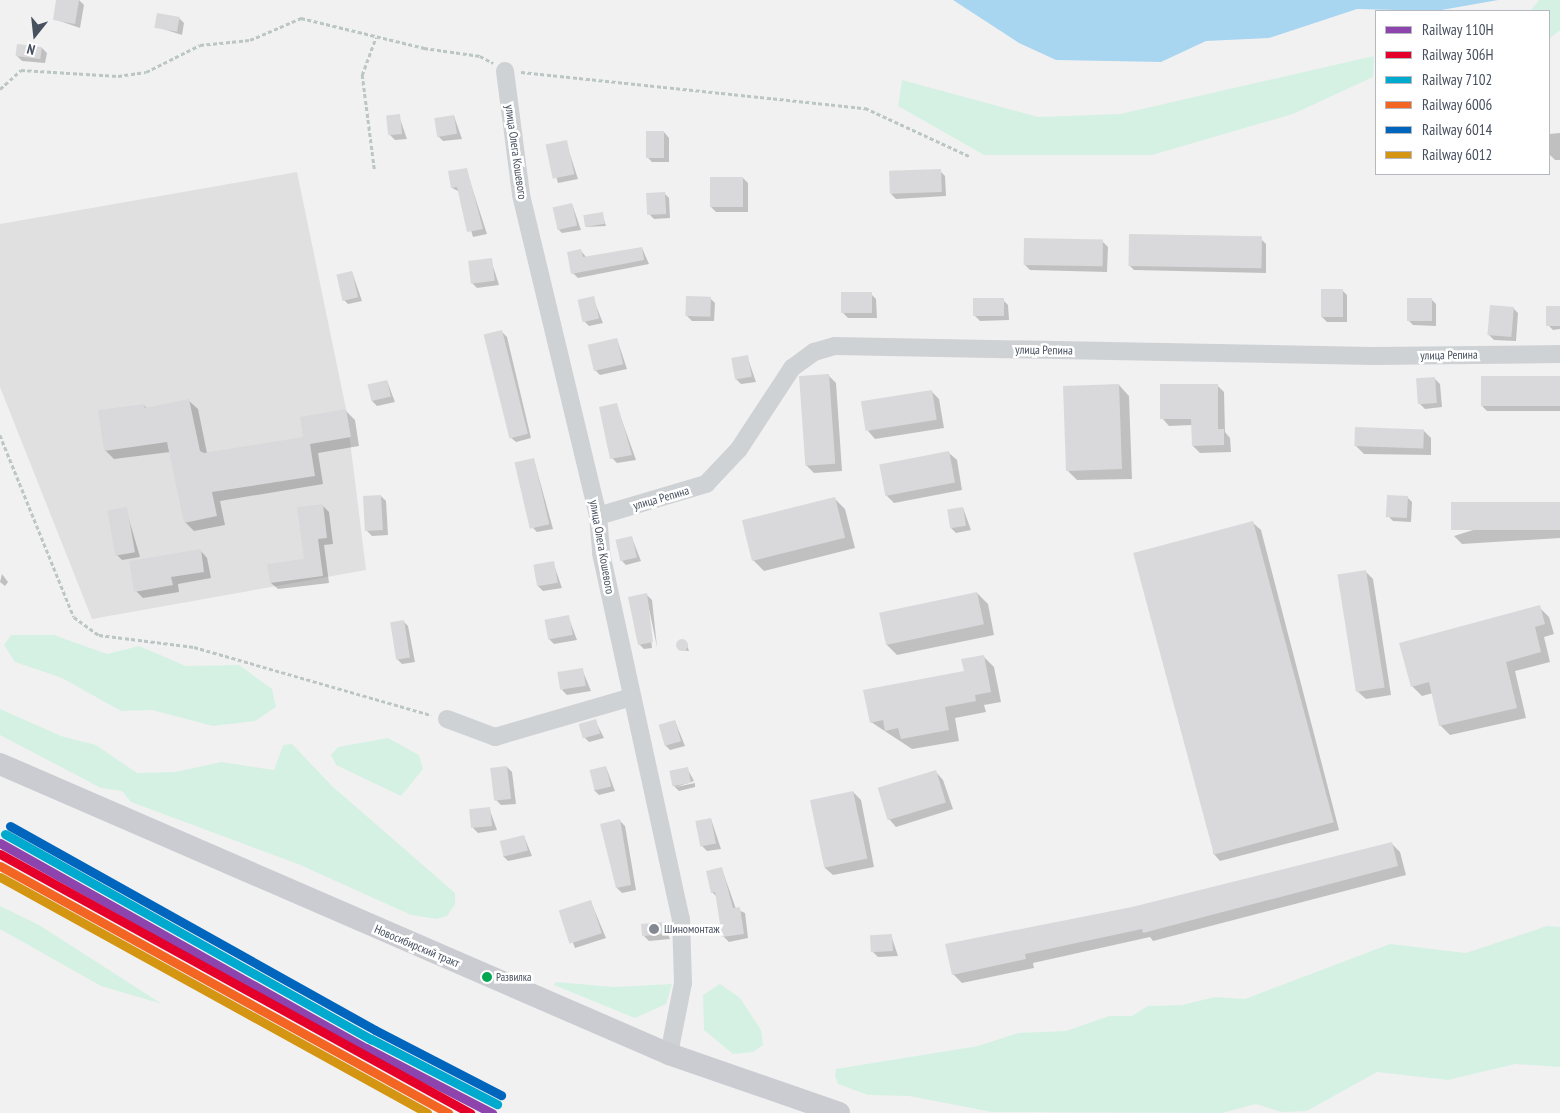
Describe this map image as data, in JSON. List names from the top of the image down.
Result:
{
  "streets": {
    "main road": ["Новосибирский тракт"],
    "street": ["улица Олега Кошевого", "улица Репина"]
  },
  "crossings": [
    ["улица Олега Кошевого", "улица Репина"],
    ["улица Олега Кошевого", "Новосибирский тракт"]
  ],
  "places": ["Шиномонтаж", "Развилка"],
  "lines": [
    "rail line 6014",
    "rail line 7102",
    "rail line 110Н",
    "rail line 306Н",
    "rail line 6006",
    "rail line 6012"
  ],
  "legend": [
    "Railway 110Н",
    "Railway 306Н",
    "Railway 7102",
    "Railway 6006",
    "Railway 6014",
    "Railway 6012"
  ],
  "north": "bottom"
}
